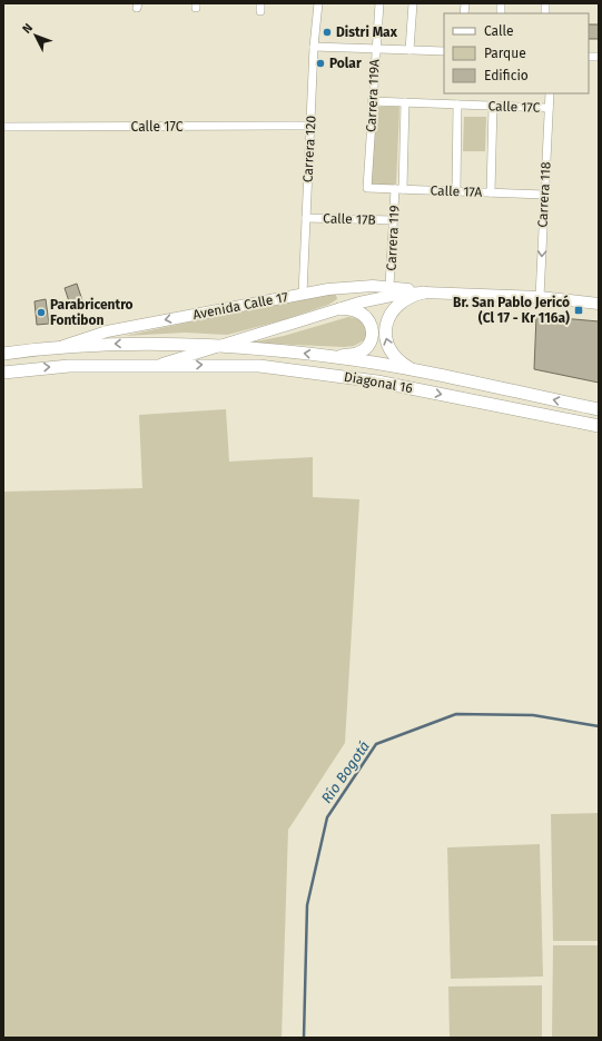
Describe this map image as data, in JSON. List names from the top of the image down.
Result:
{
  "streets": {
    "main road": ["Avenida Calle 17", "Diagonal 16"],
    "street": [
      "Carrera 119A",
      "Calle 17C",
      "Carrera 120",
      "Calle 17A",
      "Carrera 118",
      "Calle 17B",
      "Carrera 119"
    ]
  },
  "crossings": [
    ["Carrera 119A", "Calle 17C"],
    ["Carrera 119A", "Calle 17A"],
    ["Calle 17C", "Carrera 120"],
    ["Calle 17C", "Carrera 118"],
    ["Calle 17C", "Carrera 119"],
    ["Carrera 120", "Calle 17B"],
    ["Carrera 120", "Avenida Calle 17"],
    ["Calle 17A", "Carrera 118"],
    ["Calle 17A", "Carrera 119"],
    ["Carrera 118", "Avenida Calle 17"],
    ["Calle 17B", "Carrera 119"],
    ["Carrera 119", "Avenida Calle 17"],
    ["Avenida Calle 17", "Diagonal 16"]
  ],
  "one_way": ["Carrera 118"],
  "water": ["Río Bogotá"],
  "places": {
    "other": ["Distri Max", "Polar", "Parabricentro Fontibon"],
    "transit": ["Br. San Pablo Jericó (Cl 17 - Kr 116a)"]
  },
  "legend": ["Calle", "Parque", "Edificio"],
  "north": "top left"
}
